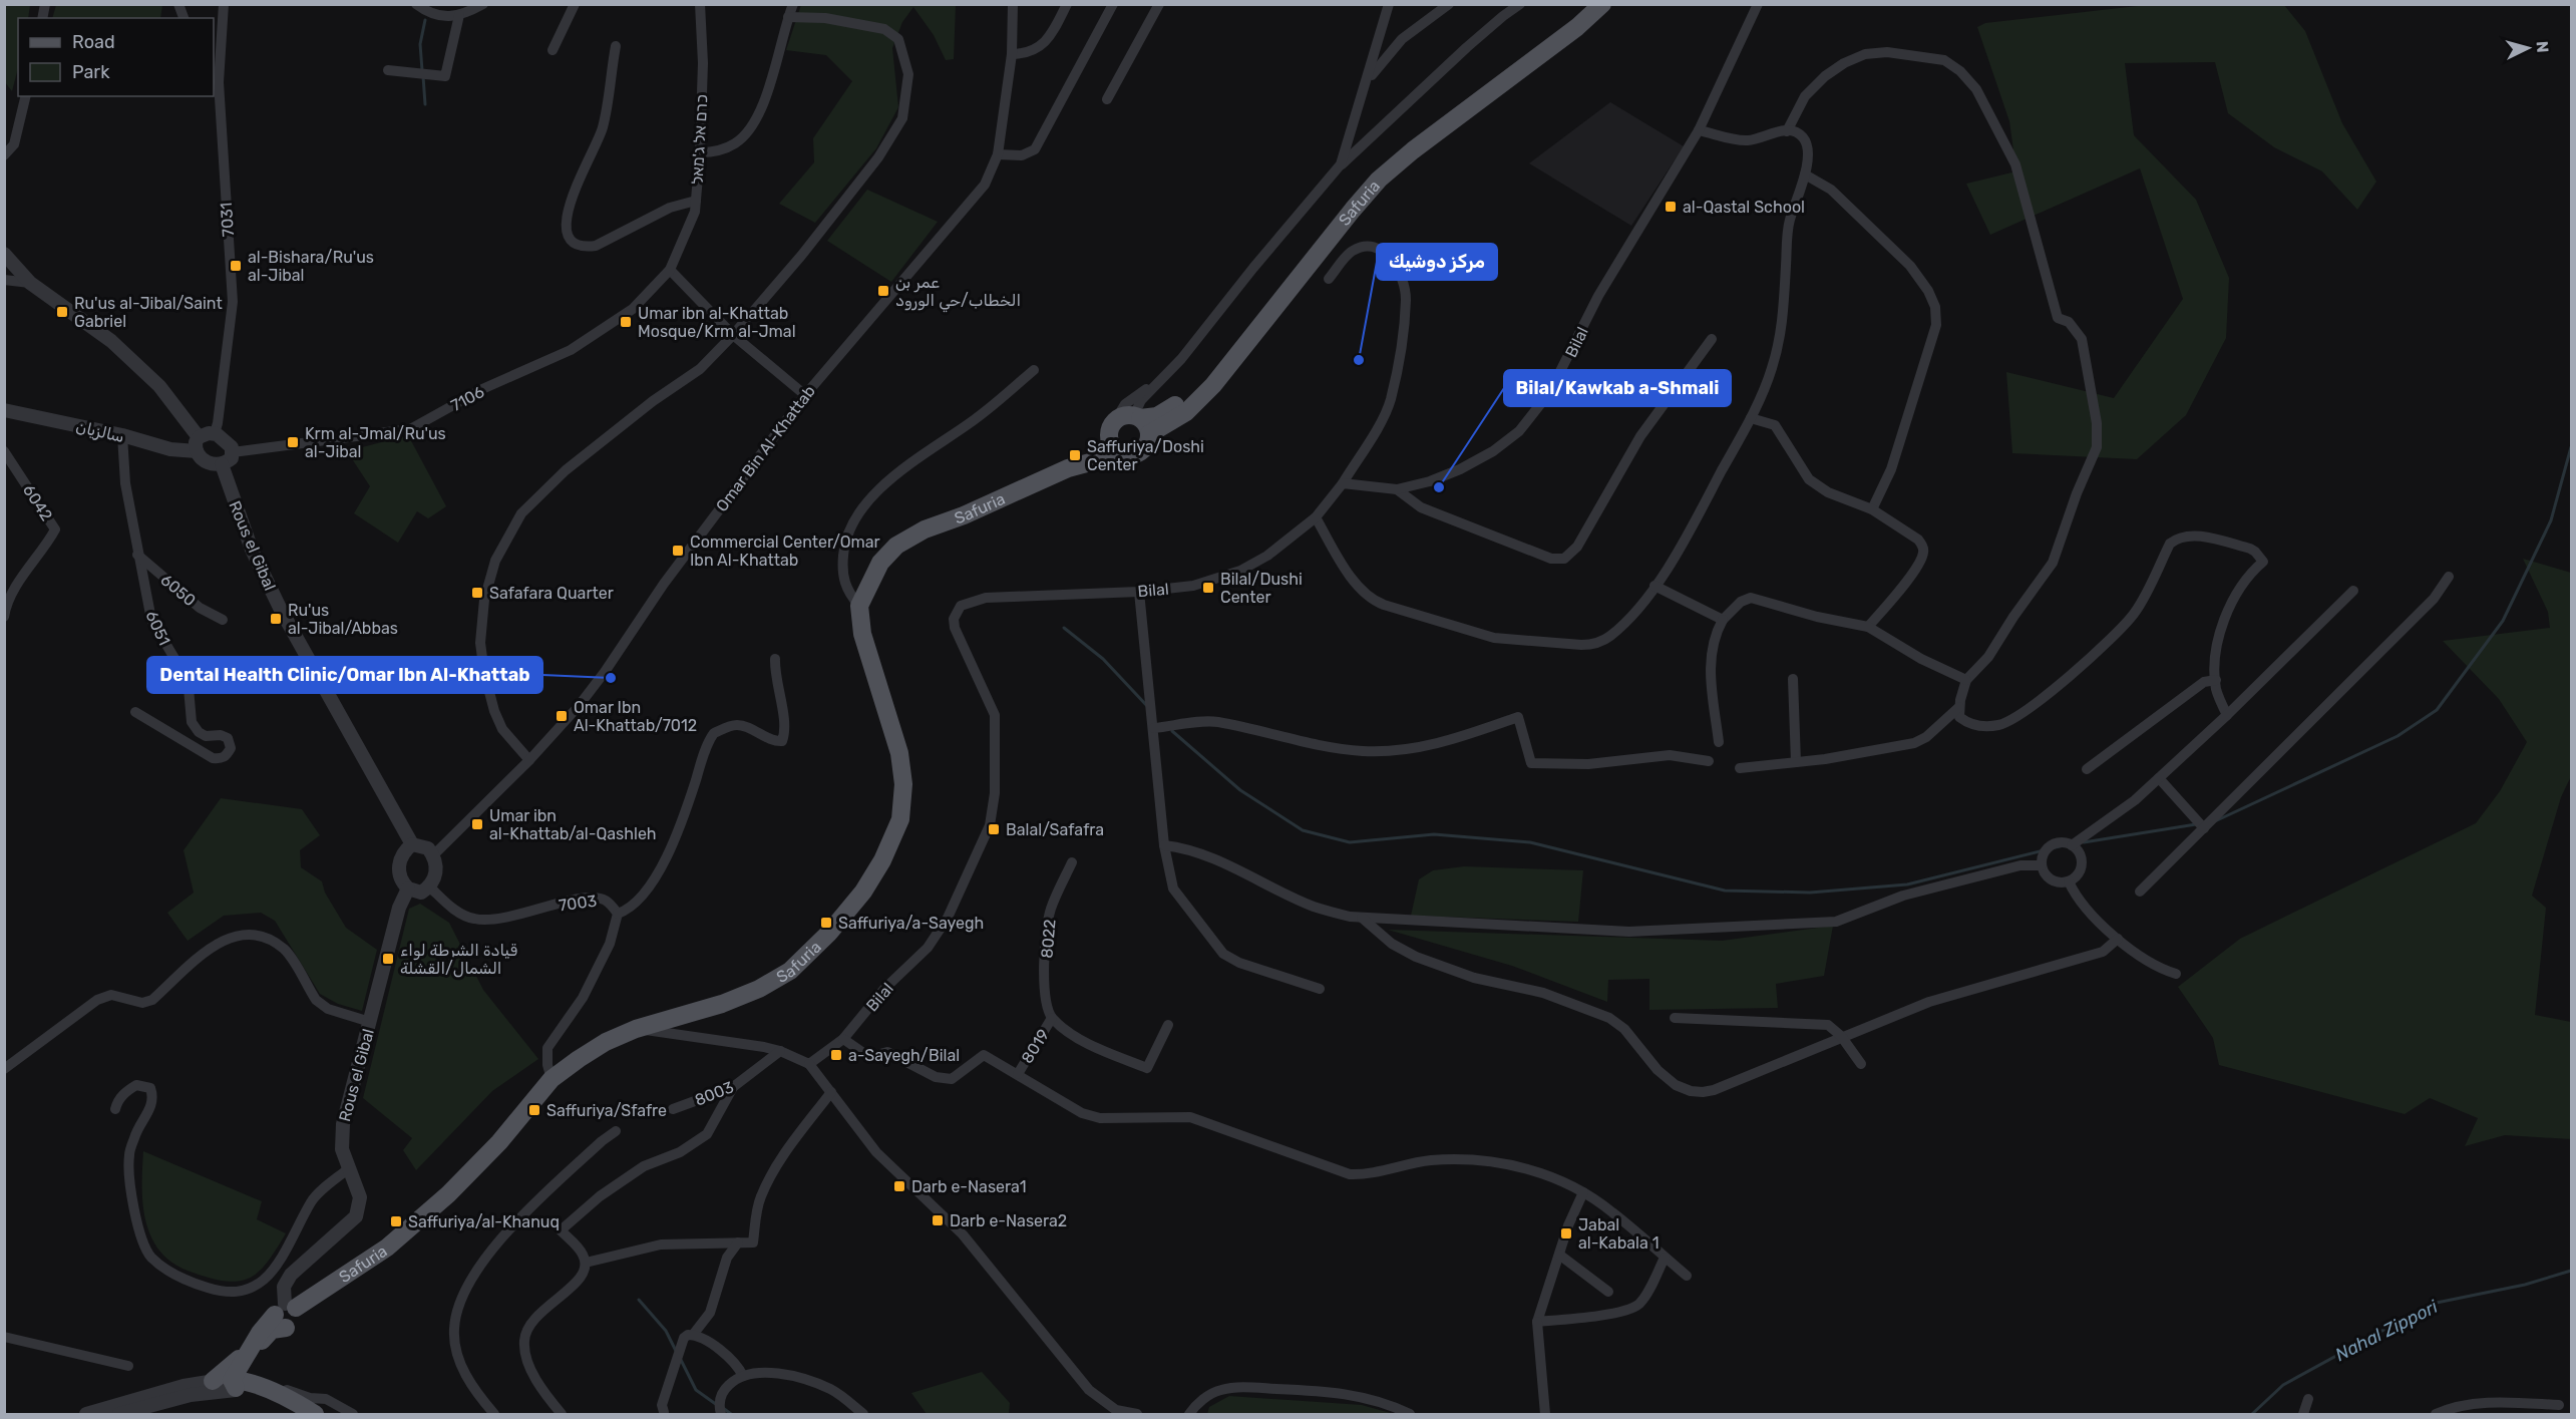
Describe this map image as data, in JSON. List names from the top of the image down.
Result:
{
  "streets": {
    "main road": ["Safuria"],
    "street": [
      "כרם אל ג'מאל",
      "7031",
      "Bilal",
      "7106",
      "سالزيان",
      "Omar Bin Al-Khattab",
      "6042",
      "Rous el Gibal",
      "6050",
      "6051",
      "7003",
      "8022",
      "8019",
      "8003"
    ]
  },
  "crossings": [
    ["כרם אל ג'מאל", "7106"],
    ["Safuria", "Rous el Gibal"],
    ["Safuria", "7003"],
    ["7031", "7106"],
    ["7031", "سالزيان"],
    ["7031", "Rous el Gibal"],
    ["7106", "سالزيان"],
    ["7106", "Rous el Gibal"],
    ["سالزيان", "Rous el Gibal"],
    ["سالزيان", "6051"],
    ["Omar Bin Al-Khattab", "Rous el Gibal"],
    ["Omar Bin Al-Khattab", "7003"],
    ["Rous el Gibal", "7003"],
    ["6050", "6051"],
    ["8022", "8019"]
  ],
  "water": ["Nahal Zippori"],
  "places": {
    "transit": [
      "al-Qastal School",
      "al-Bishara/Ru'us al-Jibal",
      "عمر بن الخطاب/حي الورود",
      "Ru'us al-Jibal/Saint Gabriel",
      "Umar ibn al-Khattab Mosque/Krm al-Jmal",
      "Krm al-Jmal/Ru'us al-Jibal",
      "Saffuriya/Doshi Center",
      "Commercial Center/Omar Ibn Al-Khattab",
      "Bilal/Dushi Center",
      "Safafara Quarter",
      "Ru'us al-Jibal/Abbas",
      "Omar Ibn Al-Khattab/7012",
      "Umar ibn al-Khattab/al-Qashleh",
      "Balal/Safafra",
      "Saffuriya/a-Sayegh",
      "قيادة الشرطة لواء الشمال/القشلة",
      "a-Sayegh/Bilal",
      "Saffuriya/Sfafre",
      "Darb e-Nasera1",
      "Darb e-Nasera2",
      "Saffuriya/al-Khanuq",
      "Jabal al-Kabala 1"
    ],
    "other": ["مركز دوشيك", "Bilal/Kawkab a-Shmali", "Dental Health Clinic/Omar Ibn Al-Khattab"]
  },
  "legend": ["Road", "Park"],
  "north": "right"
}
